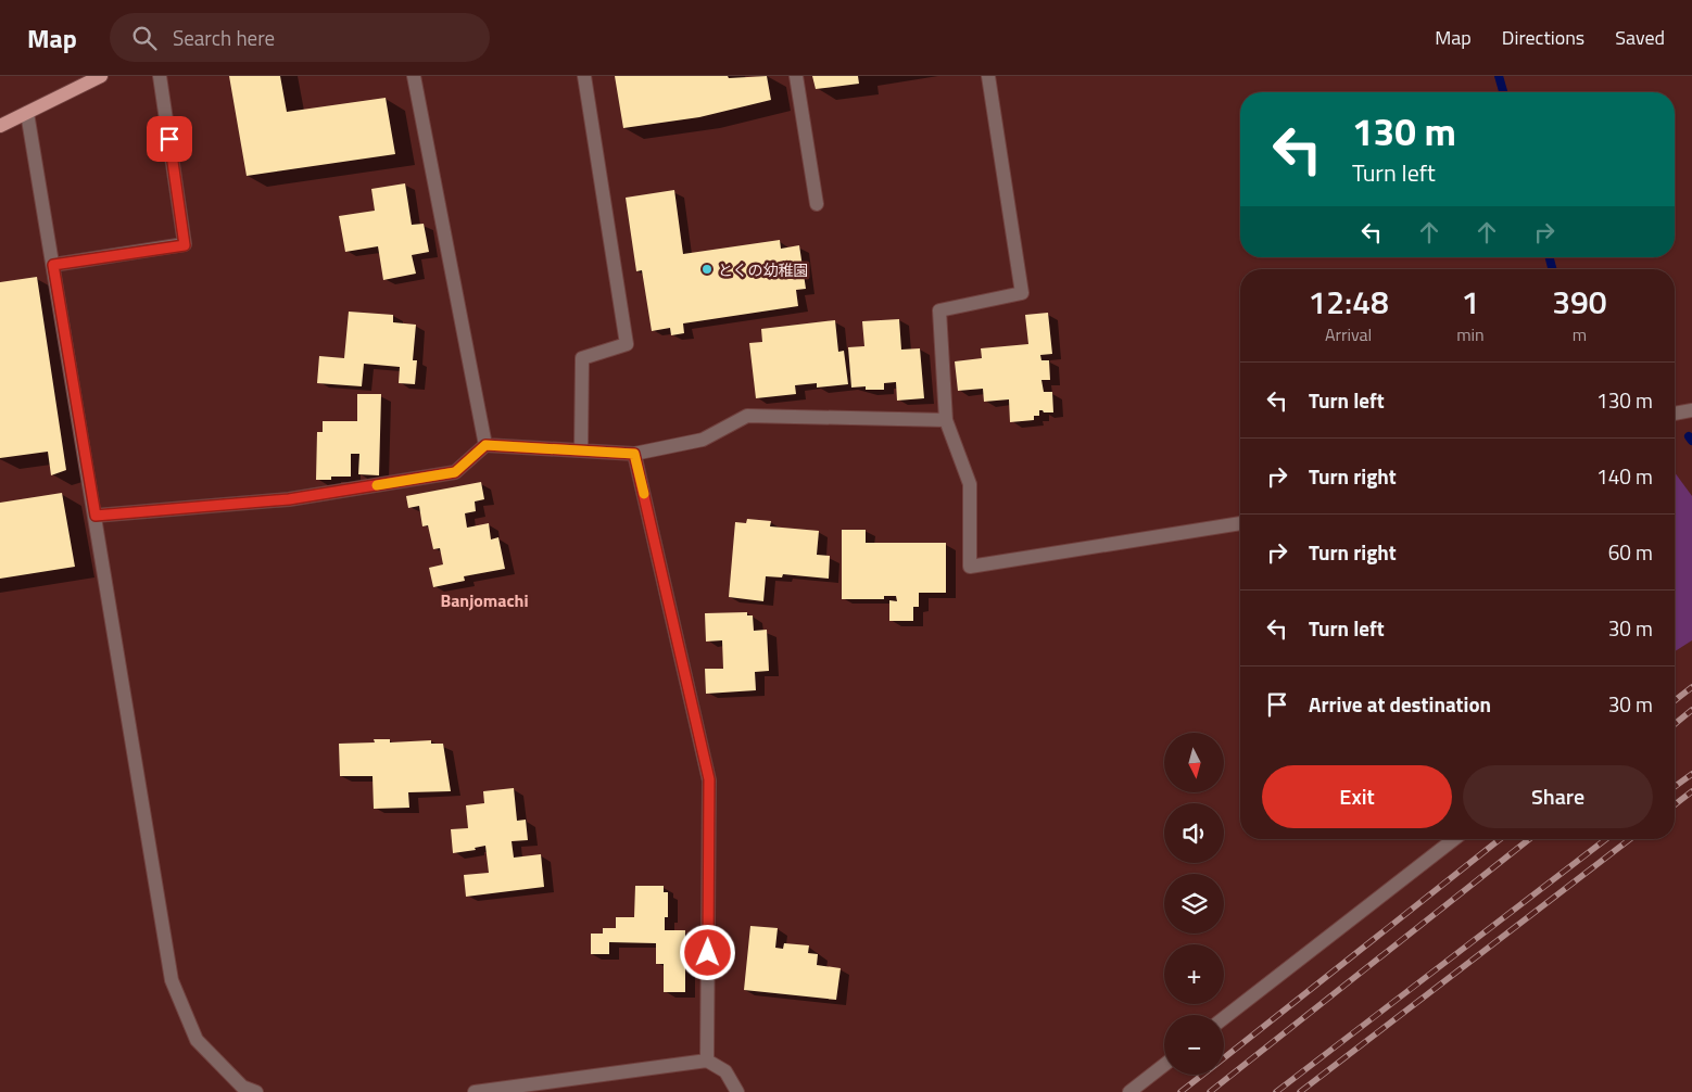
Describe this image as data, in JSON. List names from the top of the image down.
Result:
{
  "districts": ["Banjomachi"],
  "places": ["とくの幼稚園"],
  "north": "bottom",
  "page": {
    "header": "Map",
    "search": "Search here",
    "nav": ["Map", "Directions", "Saved"],
    "turn": ["130 m", "Turn left"],
    "eta": [
      "12:48",
      "Arrival",
      "1",
      "min",
      "390",
      "m"
    ],
    "list": [
      {
        "name": "Turn left",
        "value": "130 m"
      },
      {
        "name": "Turn right",
        "value": "140 m"
      },
      {
        "name": "Turn right",
        "value": "60 m"
      },
      {
        "name": "Turn left",
        "value": "30 m"
      },
      {
        "name": "Arrive at destination",
        "value": "30 m"
      }
    ],
    "map_buttons": ["+", "−"],
    "buttons": ["Exit", "Share"]
  }
}
